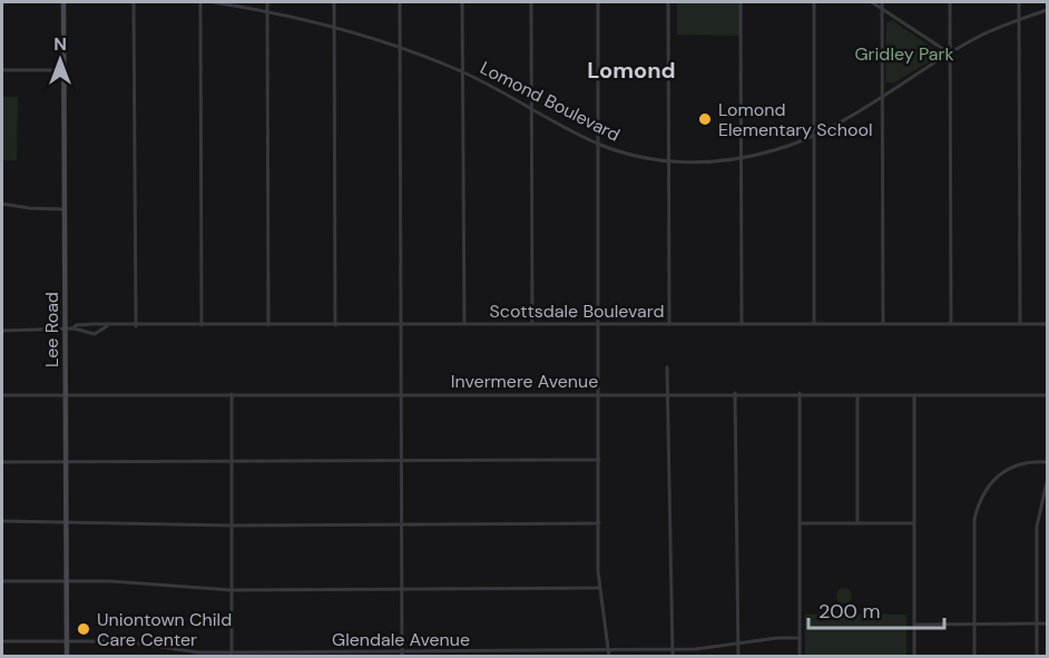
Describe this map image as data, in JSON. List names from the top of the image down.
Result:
{
  "streets": {
    "main road": ["Lee Road"],
    "street": [
      "Lomond Boulevard",
      "Scottsdale Boulevard",
      "Invermere Avenue",
      "Glendale Avenue"
    ]
  },
  "crossings": [
    ["Scottsdale Boulevard", "Lee Road"],
    ["Lee Road", "Invermere Avenue"],
    ["Lee Road", "Glendale Avenue"]
  ],
  "districts": ["Lomond"],
  "parks": ["Gridley Park"],
  "places": ["Lomond Elementary School", "Uniontown Child Care Center"],
  "scale_bar": "200 m",
  "north": "top"
}
